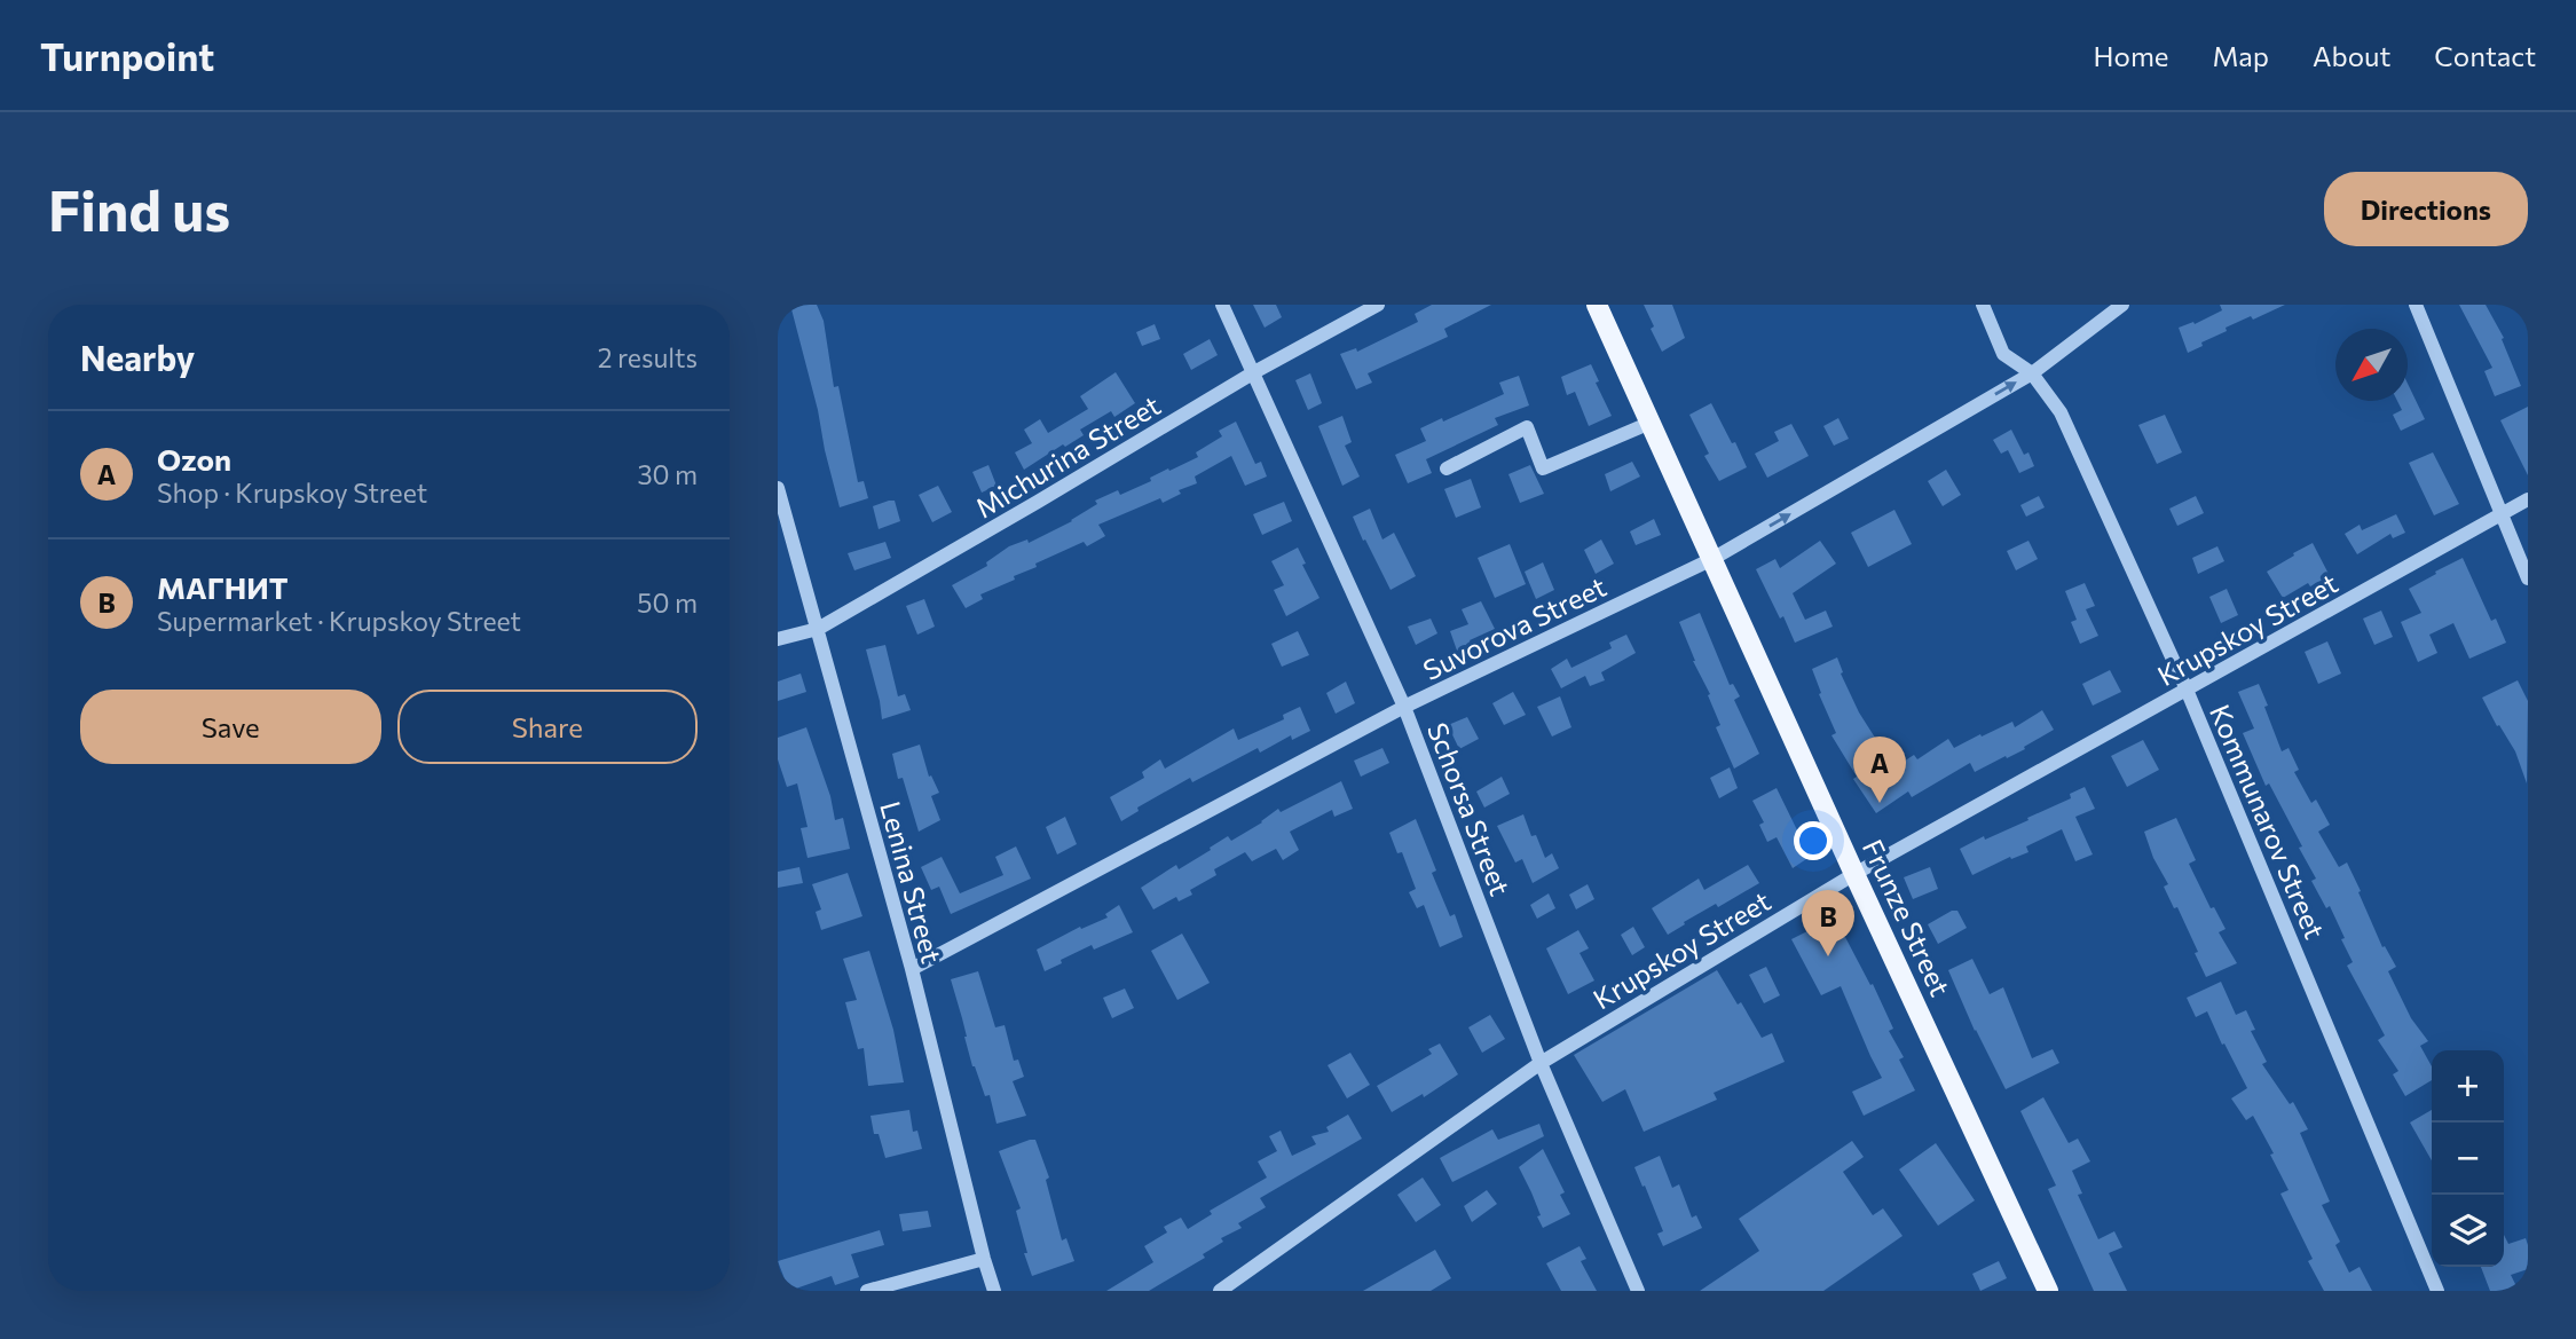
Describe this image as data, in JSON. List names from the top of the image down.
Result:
{
  "streets": {
    "main road": ["Frunze Street"],
    "street": [
      "Michurina Street",
      "Suvorova Street",
      "Krupskoy Street",
      "Schorsa Street",
      "Kommunarov Street",
      "Lenina Street"
    ]
  },
  "crossings": [
    ["Michurina Street", "Schorsa Street"],
    ["Michurina Street", "Lenina Street"],
    ["Suvorova Street", "Schorsa Street"],
    ["Suvorova Street", "Kommunarov Street"],
    ["Suvorova Street", "Lenina Street"],
    ["Suvorova Street", "Frunze Street"],
    ["Krupskoy Street", "Schorsa Street"],
    ["Krupskoy Street", "Kommunarov Street"],
    ["Krupskoy Street", "Frunze Street"]
  ],
  "north": "bottom left",
  "page": {
    "header": "Turnpoint",
    "nav": [
      "Home",
      "Map",
      "About",
      "Contact"
    ],
    "buttons": [
      "Directions",
      ["Save", "Share"]
    ],
    "title": "Find us",
    "heading": ["Nearby", "2 results"],
    "list": [
      {
        "mark": "A",
        "name": "Ozon",
        "note": "Shop · Krupskoy Street",
        "value": "30 m"
      },
      {
        "mark": "B",
        "name": "МАГНИТ",
        "note": "Supermarket · Krupskoy Street",
        "value": "50 m"
      }
    ],
    "pins": ["A", "B"],
    "map_buttons": ["+", "−"]
  }
}
